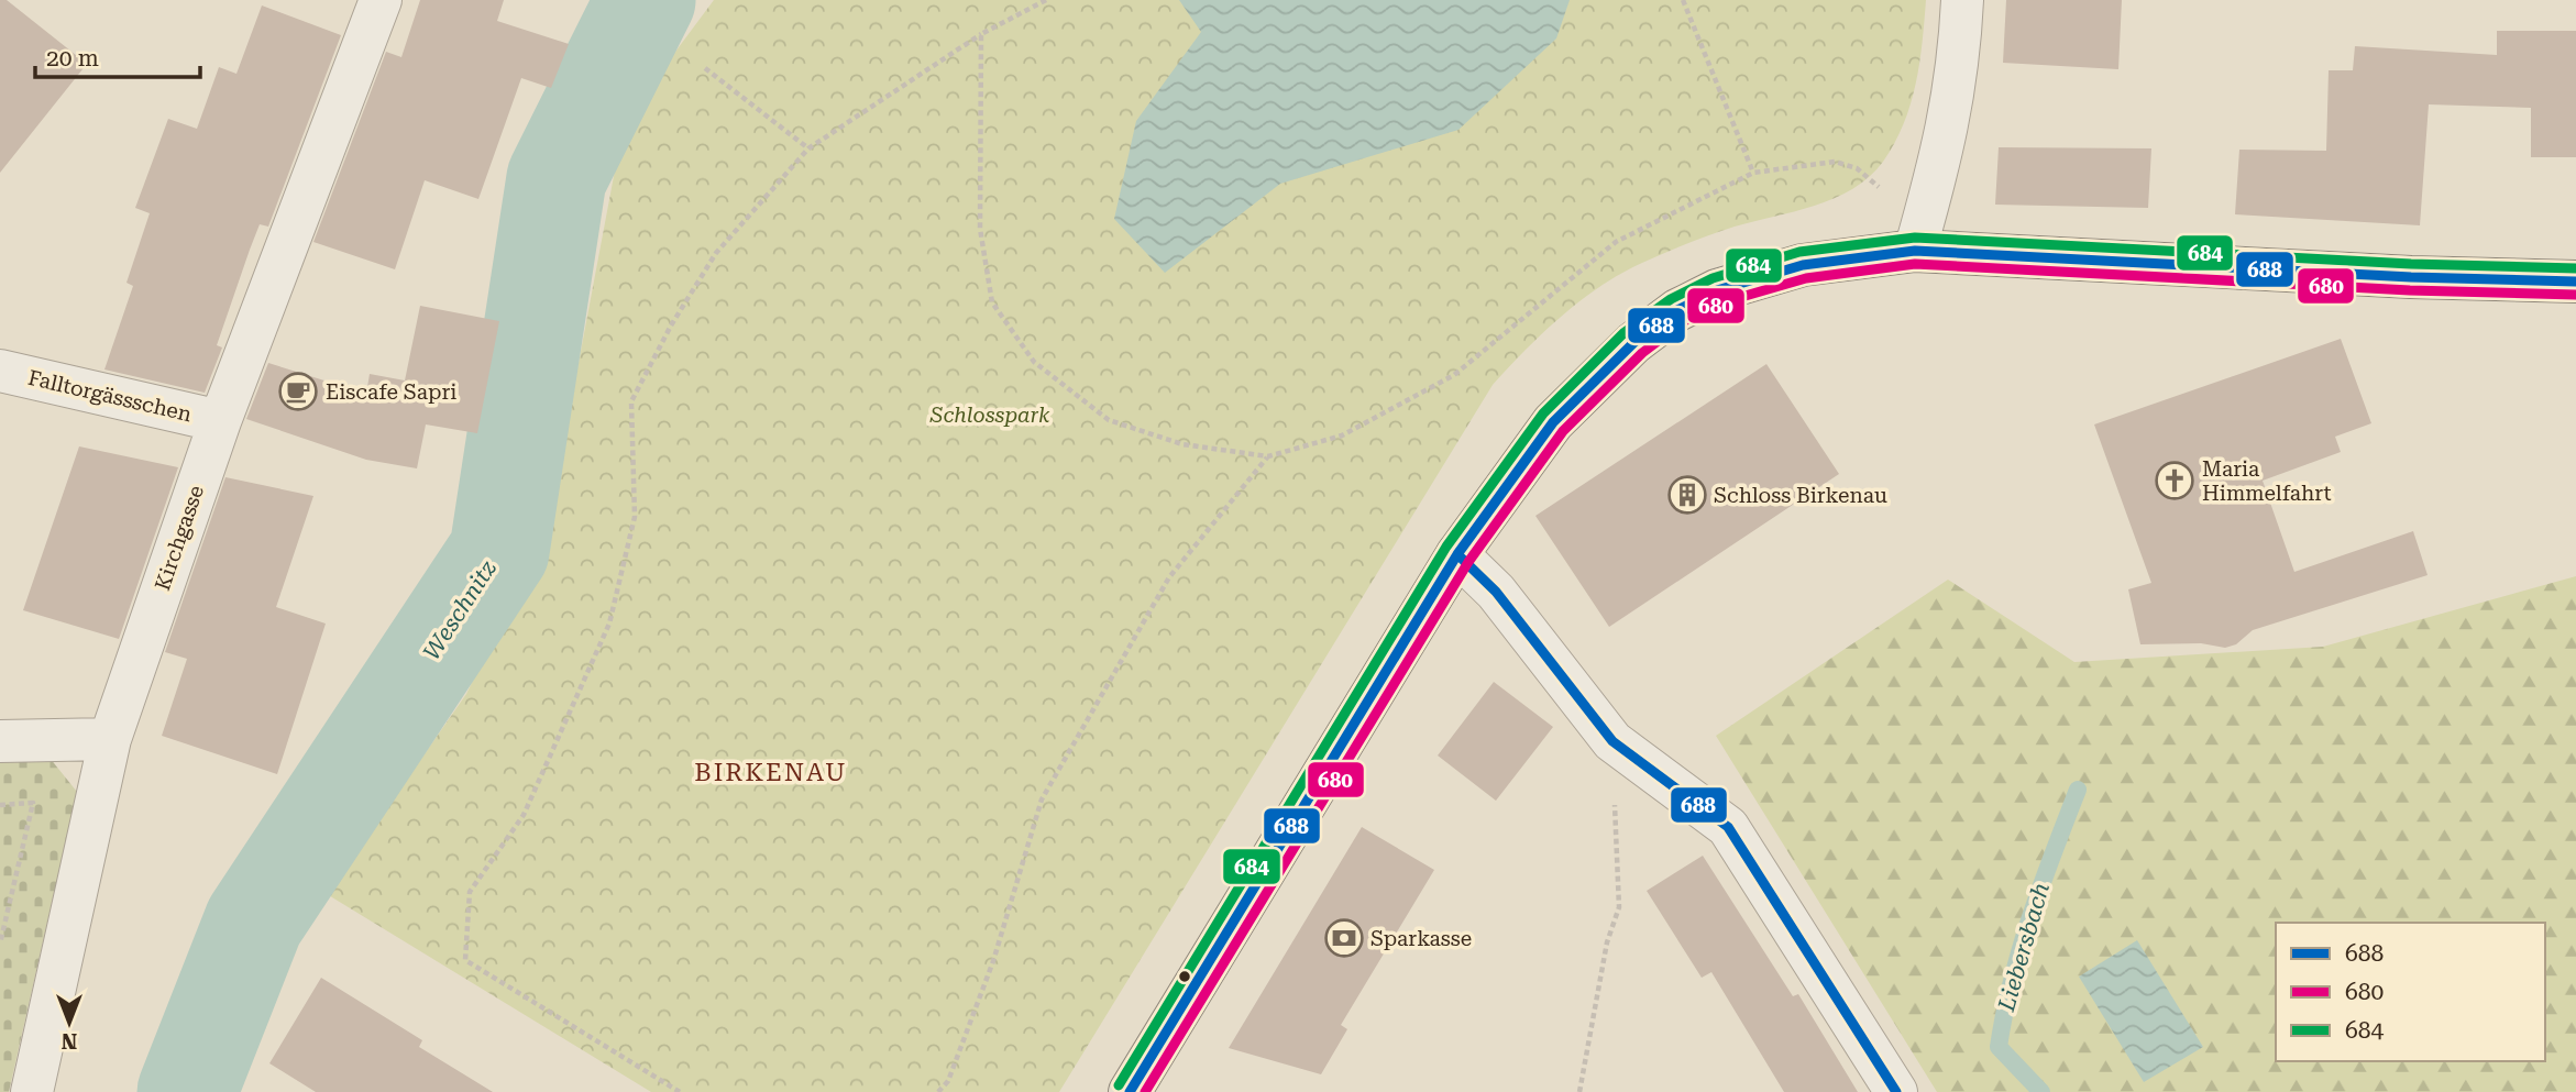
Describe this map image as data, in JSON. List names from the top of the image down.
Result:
{
  "streets": {
    "street": ["Falltorgässschen", "Kirchgasse"]
  },
  "crossings": [
    ["Falltorgässschen", "Kirchgasse"]
  ],
  "districts": ["BIRKENAU"],
  "water": ["Weschnitz", "Liebersbach"],
  "parks": ["Schlosspark"],
  "places": {
    "cafe": ["Eiscafe Sapri"],
    "church": ["Maria Himmelfahrt"],
    "building": ["Schloss Birkenau"],
    "bank": ["Sparkasse"]
  },
  "lines": ["transit line 684", "transit line 688", "transit line 680"],
  "legend": ["688", "680", "684"],
  "scale_bar": "20 m",
  "north": "bottom"
}
